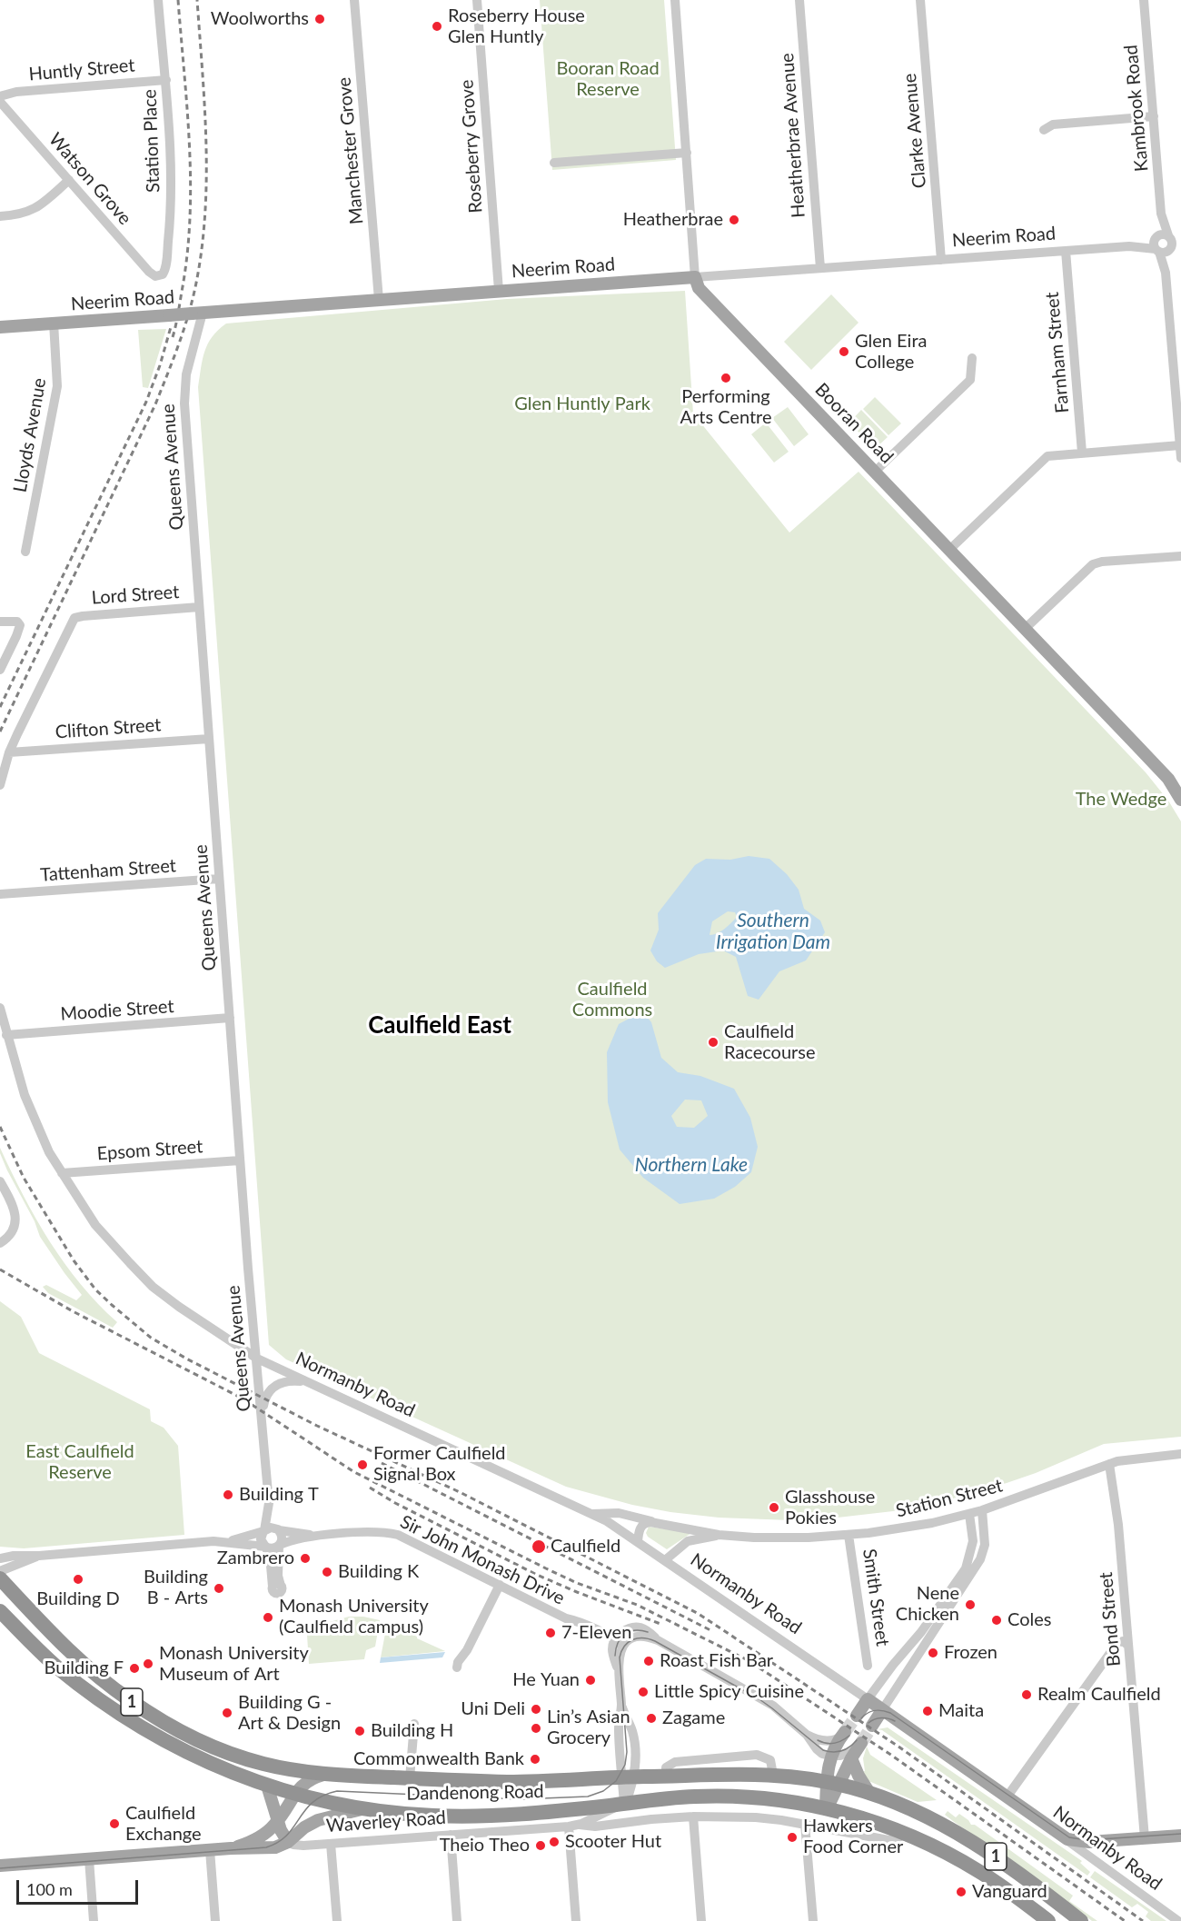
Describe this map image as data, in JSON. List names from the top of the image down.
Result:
{
  "streets": {
    "highway": ["1", "Dandenong Road"],
    "main road": [
      "Neerim Road",
      "Booran Road",
      "Normanby Road",
      "Waverley Road"
    ],
    "street": [
      "Huntly Street",
      "Kambrook Road",
      "Clarke Avenue",
      "Heatherbrae Avenue",
      "Station Place",
      "Roseberry Grove",
      "Manchester Grove",
      "Watson Grove",
      "Farnham Street",
      "Lloyds Avenue",
      "Queens Avenue",
      "Lord Street",
      "Clifton Street",
      "Tattenham Street",
      "Moodie Street",
      "Epsom Street",
      "Station Street",
      "Sir John Monash Drive",
      "Smith Street",
      "Bond Street"
    ]
  },
  "crossings": [
    ["Huntly Street", "Station Place"],
    ["Kambrook Road", "Neerim Road"],
    ["Clarke Avenue", "Neerim Road"],
    ["Heatherbrae Avenue", "Neerim Road"],
    ["Station Place", "Watson Grove"],
    ["Roseberry Grove", "Neerim Road"],
    ["Manchester Grove", "Neerim Road"],
    ["Neerim Road", "Farnham Street"],
    ["Neerim Road", "Booran Road"],
    ["Neerim Road", "Lloyds Avenue"],
    ["Neerim Road", "Queens Avenue"],
    ["Queens Avenue", "Lord Street"],
    ["Queens Avenue", "Clifton Street"],
    ["Queens Avenue", "Tattenham Street"],
    ["Queens Avenue", "Moodie Street"],
    ["Queens Avenue", "Epsom Street"],
    ["Queens Avenue", "Normanby Road"],
    ["Queens Avenue", "Sir John Monash Drive"],
    ["Lord Street", "Clifton Street"],
    ["Moodie Street", "Normanby Road"],
    ["Epsom Street", "Normanby Road"],
    ["Normanby Road", "Station Street"],
    ["Station Street", "Smith Street"],
    ["Station Street", "Bond Street"],
    ["Dandenong Road", "Waverley Road"]
  ],
  "districts": ["Caulfield East"],
  "water": ["Southern Irrigation Dam", "Northern Lake"],
  "parks": [
    "Booran Road Reserve",
    "Glen Huntly Park",
    "The Wedge",
    "Caulfield Commons",
    "East Caulfield Reserve"
  ],
  "places": [
    "Woolworths",
    "Roseberry House Glen Huntly",
    "Heatherbrae",
    "Glen Eira College",
    "Performing Arts Centre",
    "Caulfield Racecourse",
    "Former Caulfield Signal Box",
    "Building T",
    "Glasshouse Pokies",
    "Caulfield",
    "Zambrero",
    "Building K",
    "Building D",
    "Building B - Arts",
    "Nene Chicken",
    "Monash University (Caulfield campus)",
    "Coles",
    "7-Eleven",
    "Frozen",
    "Roast Fish Bar",
    "Monash University Museum of Art",
    "Building F",
    "He Yuan",
    "Little Spicy Cuisine",
    "Realm Caulfield",
    "Uni Deli",
    "Maita",
    "Building G - Art & Design",
    "Zagame",
    "Lin’s Asian Grocery",
    "Building H",
    "Commonwealth Bank",
    "Caulfield Exchange",
    "Hawkers Food Corner",
    "Scooter Hut",
    "Theio Theo",
    "Vanguard"
  ],
  "scale_bar": "100 m"
}
